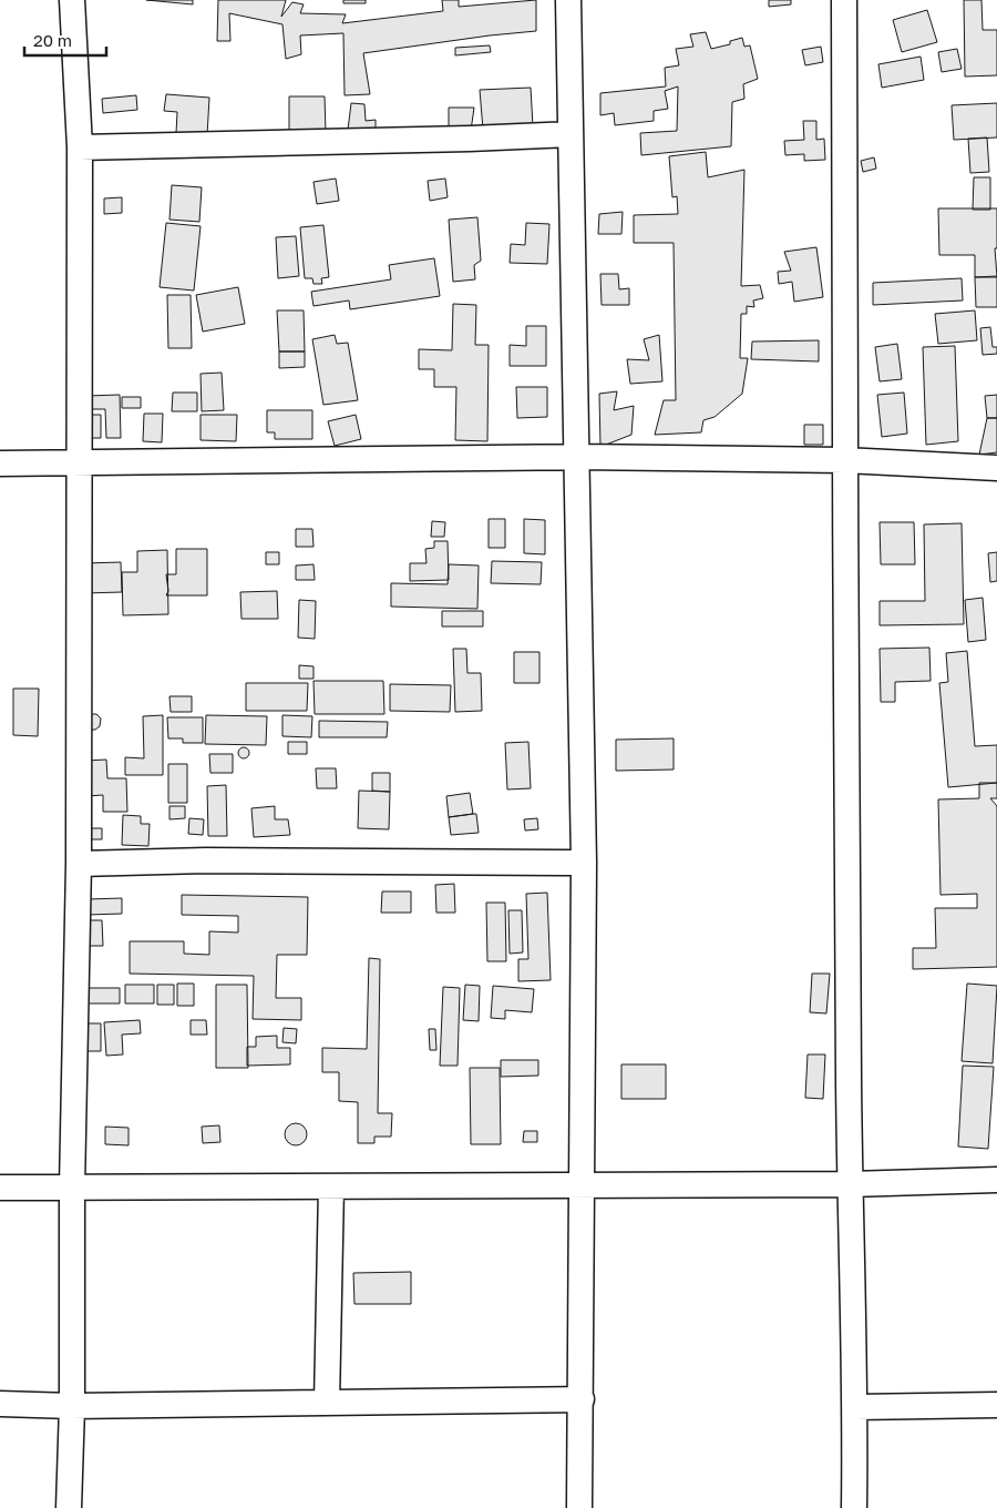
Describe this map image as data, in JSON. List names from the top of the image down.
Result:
{
  "scale_bar": "20 m"
}
